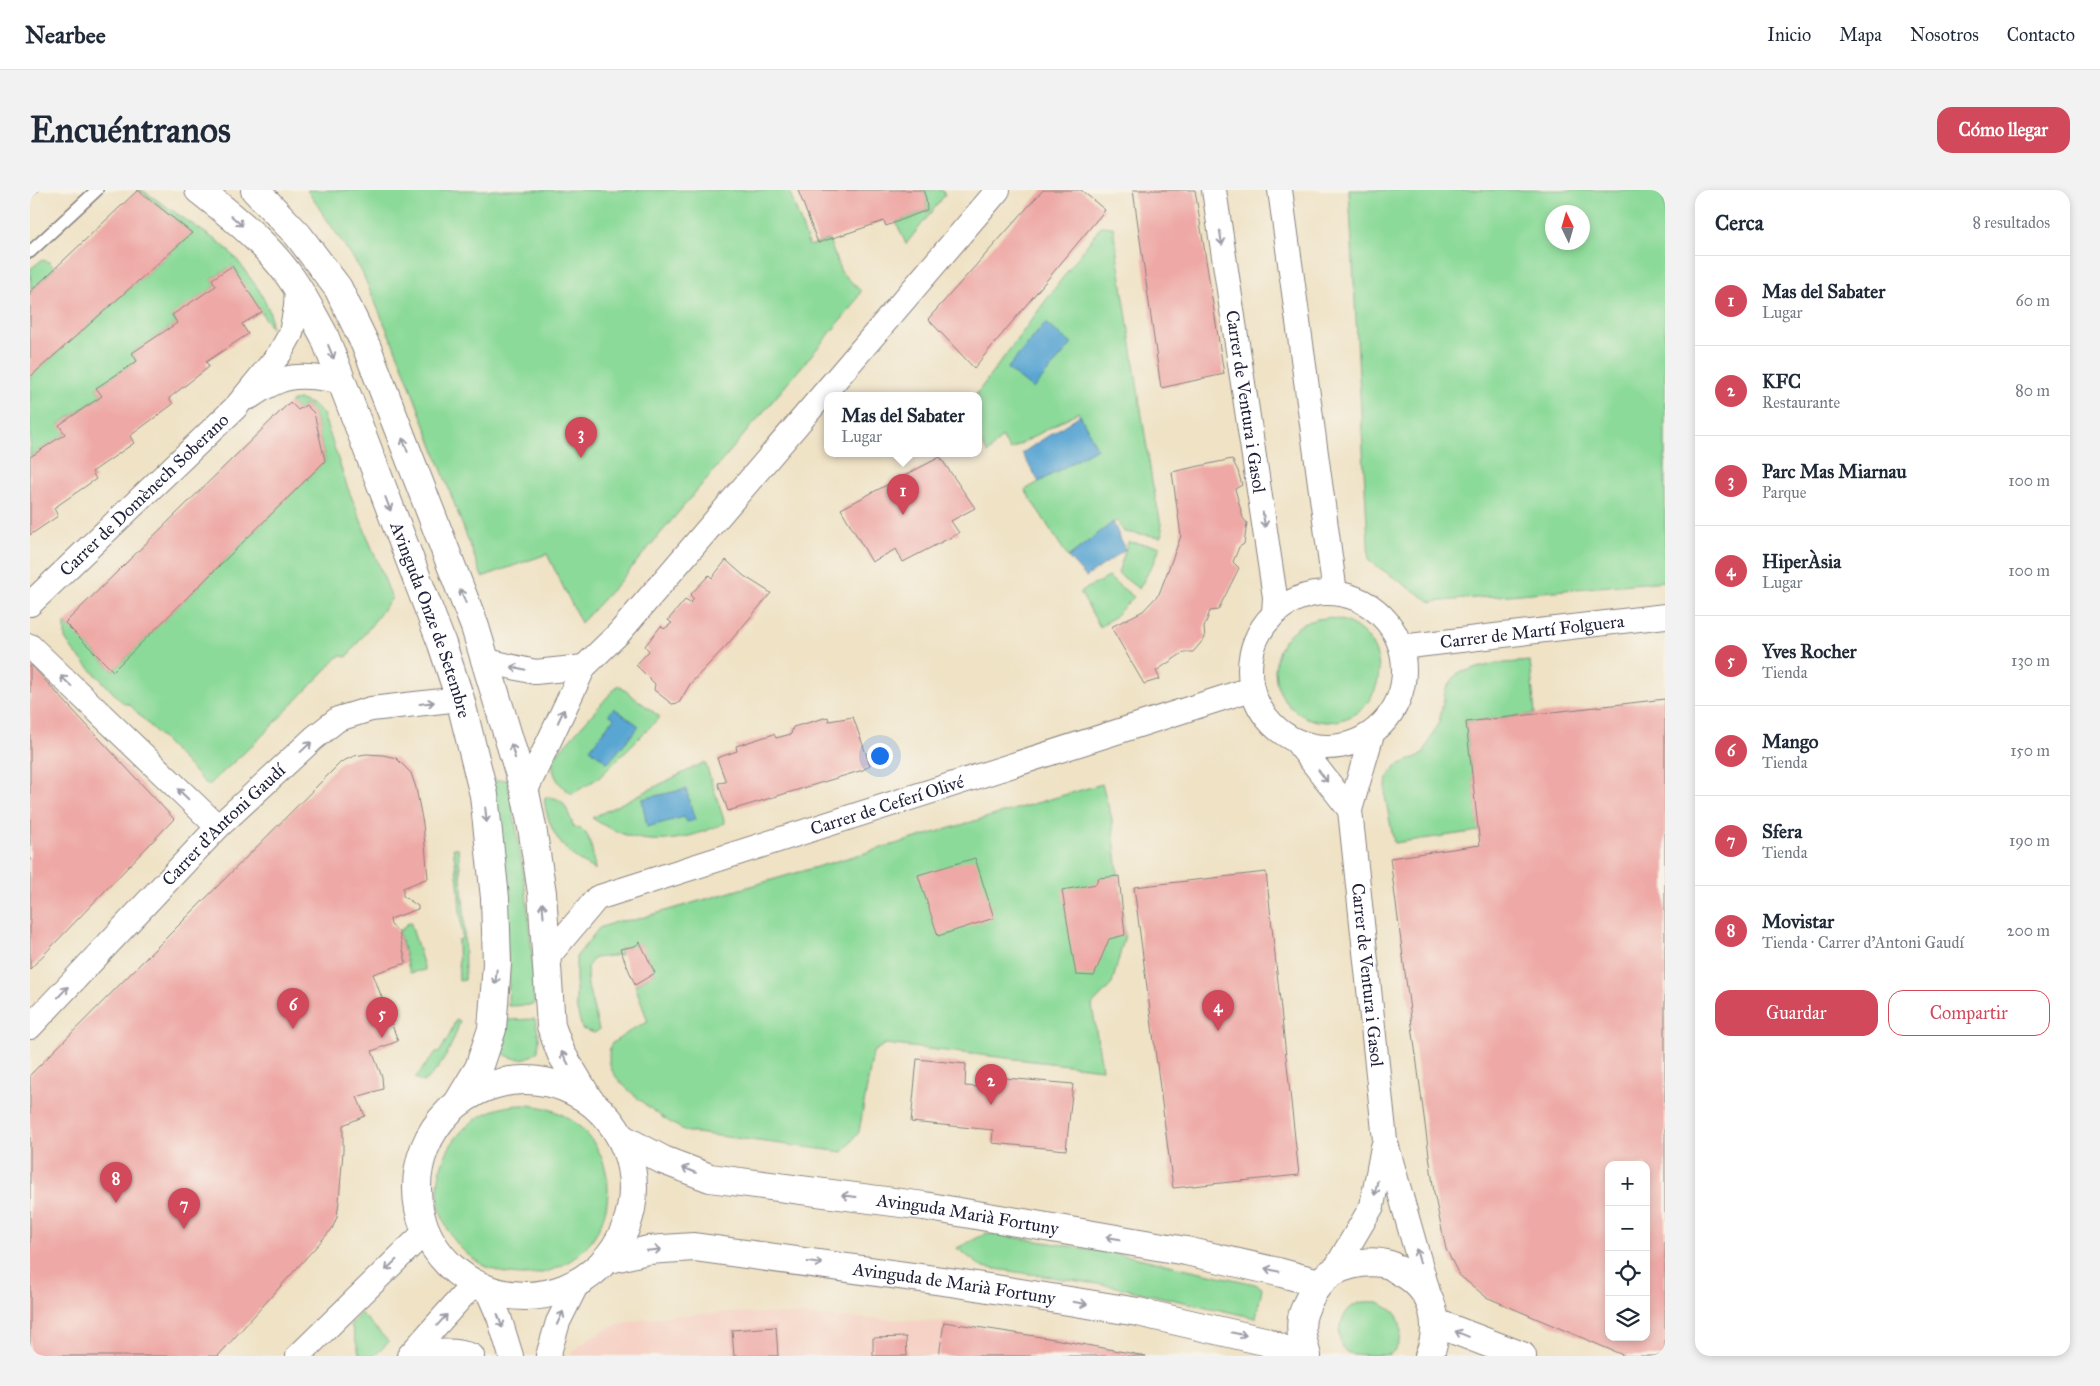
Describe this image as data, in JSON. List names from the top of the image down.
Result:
{
  "streets": {
    "main road": ["Avinguda Onze de Setembre", "Avinguda Marià Fortuny", "Avinguda de Marià Fortuny"],
    "street": [
      "Carrer de Ventura i Gasol",
      "Carrer de Domènech Soberano",
      "Carrer de Martí Folguera",
      "Carrer de Ceferí Olivé",
      "Carrer d'Antoni Gaudí"
    ]
  },
  "crossings": [
    ["Carrer de Ventura i Gasol", "Carrer de Martí Folguera"],
    ["Carrer de Ventura i Gasol", "Carrer de Ceferí Olivé"],
    ["Carrer de Ventura i Gasol", "Avinguda Marià Fortuny"],
    ["Carrer de Domènech Soberano", "Avinguda Onze de Setembre"],
    ["Avinguda Onze de Setembre", "Carrer de Ceferí Olivé"],
    ["Avinguda Onze de Setembre", "Carrer d'Antoni Gaudí"],
    ["Carrer de Martí Folguera", "Carrer de Ceferí Olivé"]
  ],
  "one_way": ["Carrer d'Antoni Gaudí", "Avinguda Marià Fortuny", "Avinguda de Marià Fortuny"],
  "north": "top",
  "page": {
    "header": "Nearbee",
    "nav": [
      "Inicio",
      "Mapa",
      "Nosotros",
      "Contacto"
    ],
    "buttons": [
      "Cómo llegar",
      ["Guardar", "Compartir"]
    ],
    "title": "Encuéntranos",
    "heading": ["Cerca", "8 resultados"],
    "list": [
      {
        "mark": "1",
        "name": "Mas del Sabater",
        "note": "Lugar",
        "value": "60 m"
      },
      {
        "mark": "2",
        "name": "KFC",
        "note": "Restaurante",
        "value": "80 m"
      },
      {
        "mark": "3",
        "name": "Parc Mas Miarnau",
        "note": "Parque",
        "value": "100 m"
      },
      {
        "mark": "4",
        "name": "HiperÀsia",
        "note": "Lugar",
        "value": "100 m"
      },
      {
        "mark": "5",
        "name": "Yves Rocher",
        "note": "Tienda",
        "value": "130 m"
      },
      {
        "mark": "6",
        "name": "Mango",
        "note": "Tienda",
        "value": "150 m"
      },
      {
        "mark": "7",
        "name": "Sfera",
        "note": "Tienda",
        "value": "190 m"
      },
      {
        "mark": "8",
        "name": "Movistar",
        "note": "Tienda · Carrer d'Antoni Gaudí",
        "value": "200 m"
      }
    ],
    "popup": ["Mas del Sabater", "Lugar"],
    "pins": [
      "3",
      "1",
      "6",
      "4",
      "5",
      "2",
      "8",
      "7"
    ],
    "map_buttons": ["+", "−"]
  }
}
